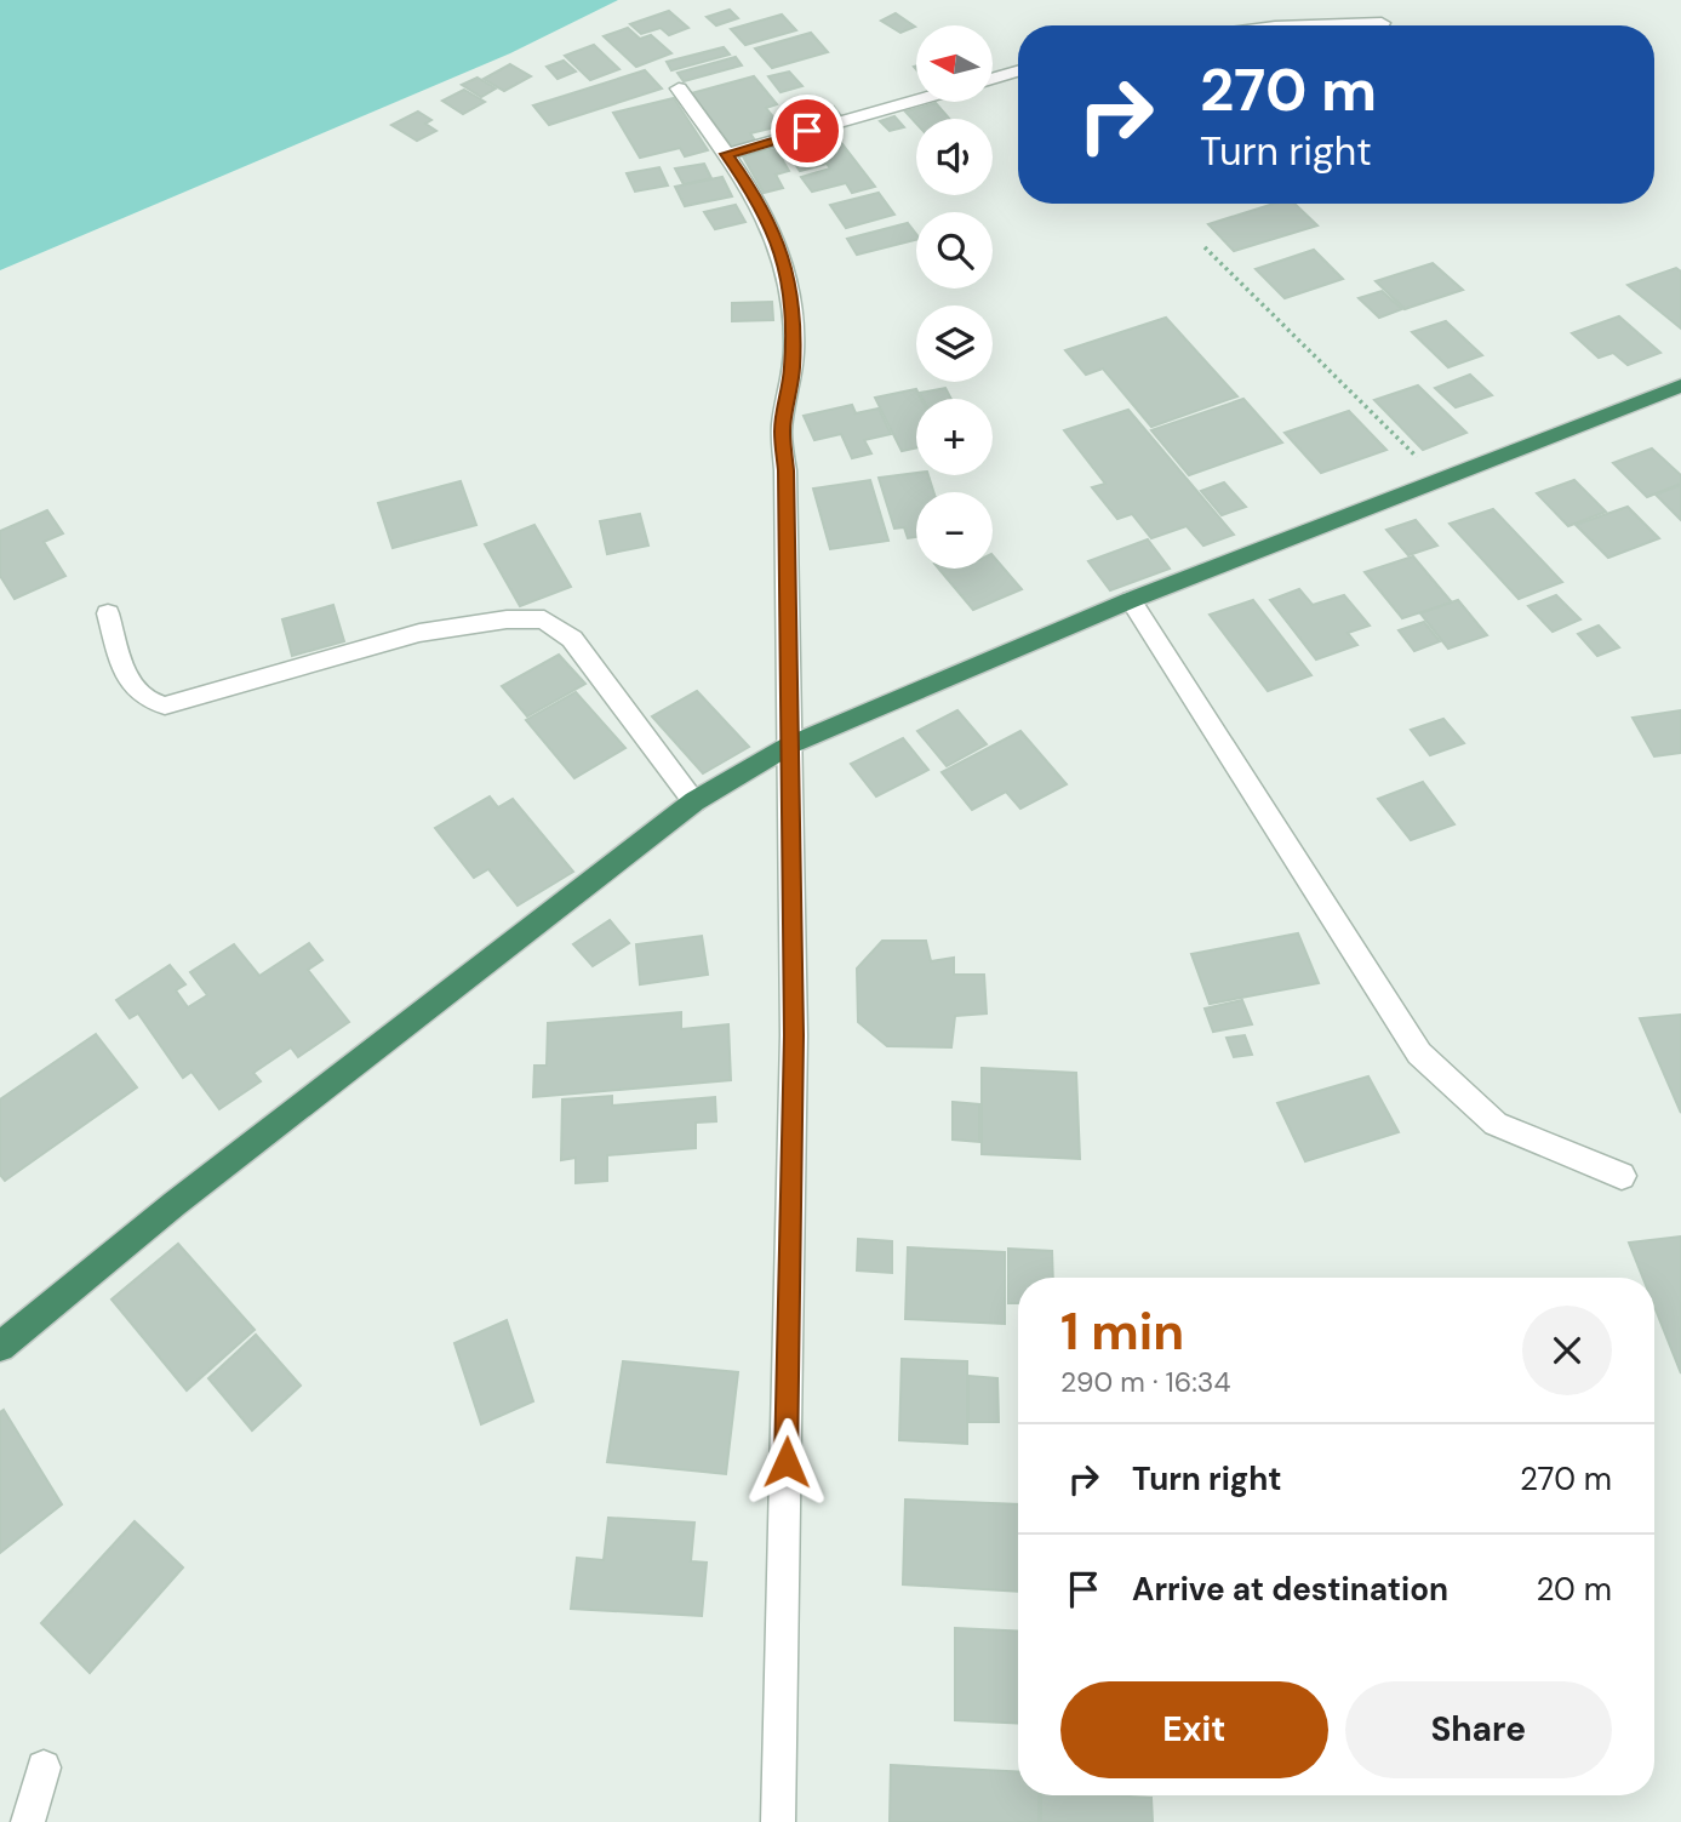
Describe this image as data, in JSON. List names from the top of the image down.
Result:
{
  "north": "left",
  "page": {
    "map_buttons": ["+", "−"],
    "turn": ["270 m", "Turn right"],
    "heading": ["1 min", "290 m · 16:34"],
    "list": [
      {
        "name": "Turn right",
        "value": "270 m"
      },
      {
        "name": "Arrive at destination",
        "value": "20 m"
      }
    ],
    "buttons": ["Exit", "Share"]
  }
}
